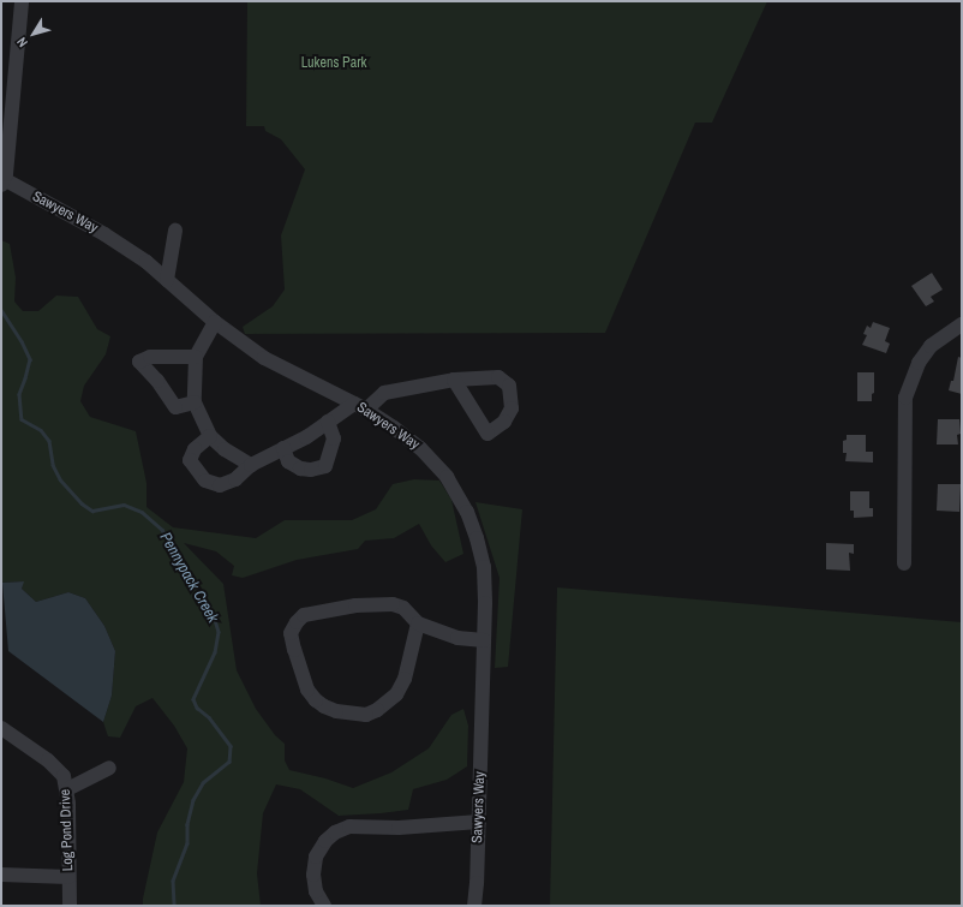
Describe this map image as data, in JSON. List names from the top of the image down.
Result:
{
  "streets": {
    "street": ["Sawyers Way", "Log Pond Drive"]
  },
  "water": ["Pennypack Creek"],
  "parks": ["Lukens Park"],
  "north": "bottom left"
}
